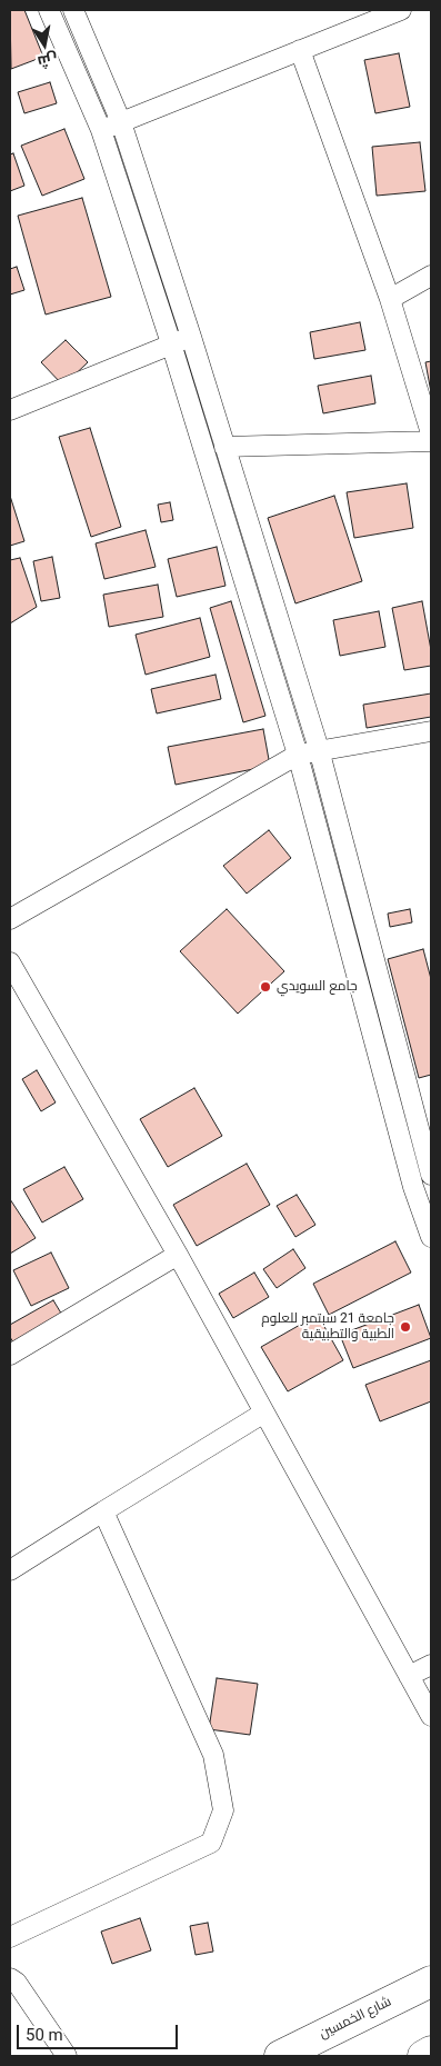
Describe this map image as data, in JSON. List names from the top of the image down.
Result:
{
  "streets": {
    "main road": ["شارع الخمسين"]
  },
  "places": ["جامع السويدي", "جامعة 21 سبتمبر للعلوم الطبية والتطبيقية"],
  "scale_bar": "50 m",
  "north": "bottom"
}
